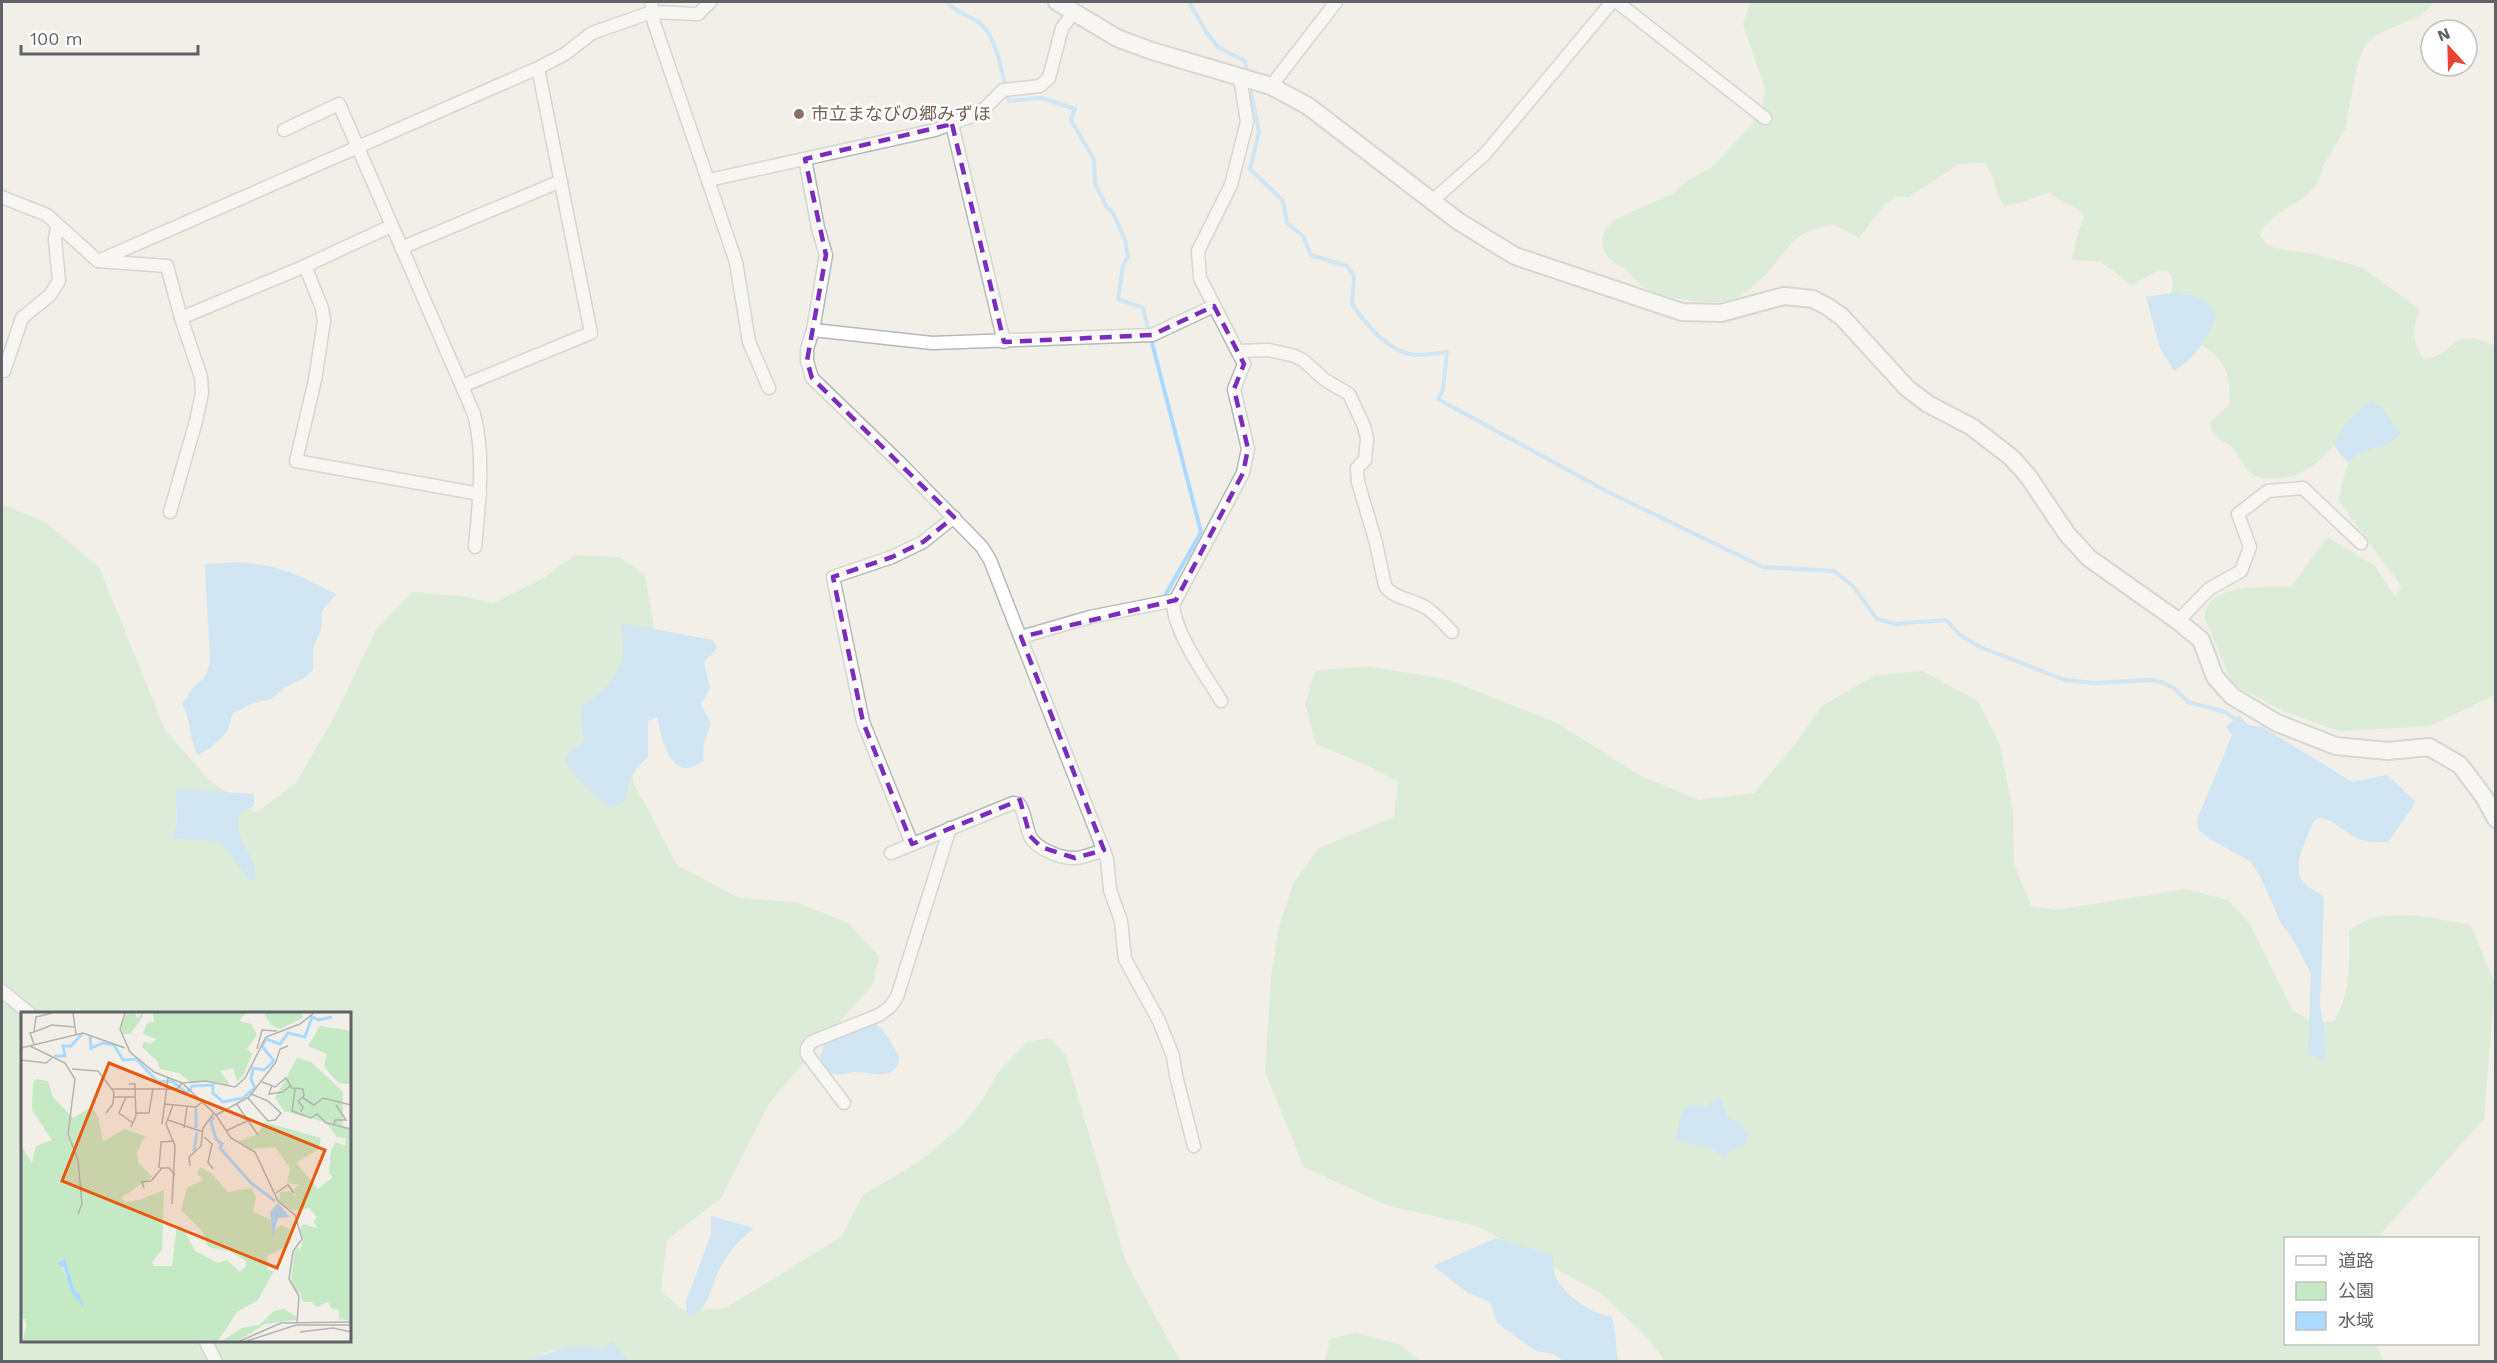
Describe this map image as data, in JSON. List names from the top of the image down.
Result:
{
  "places": ["市立まなびの郷みずほ"],
  "legend": ["道路", "公園", "水域"],
  "scale_bar": "100 m",
  "north": "top"
}
